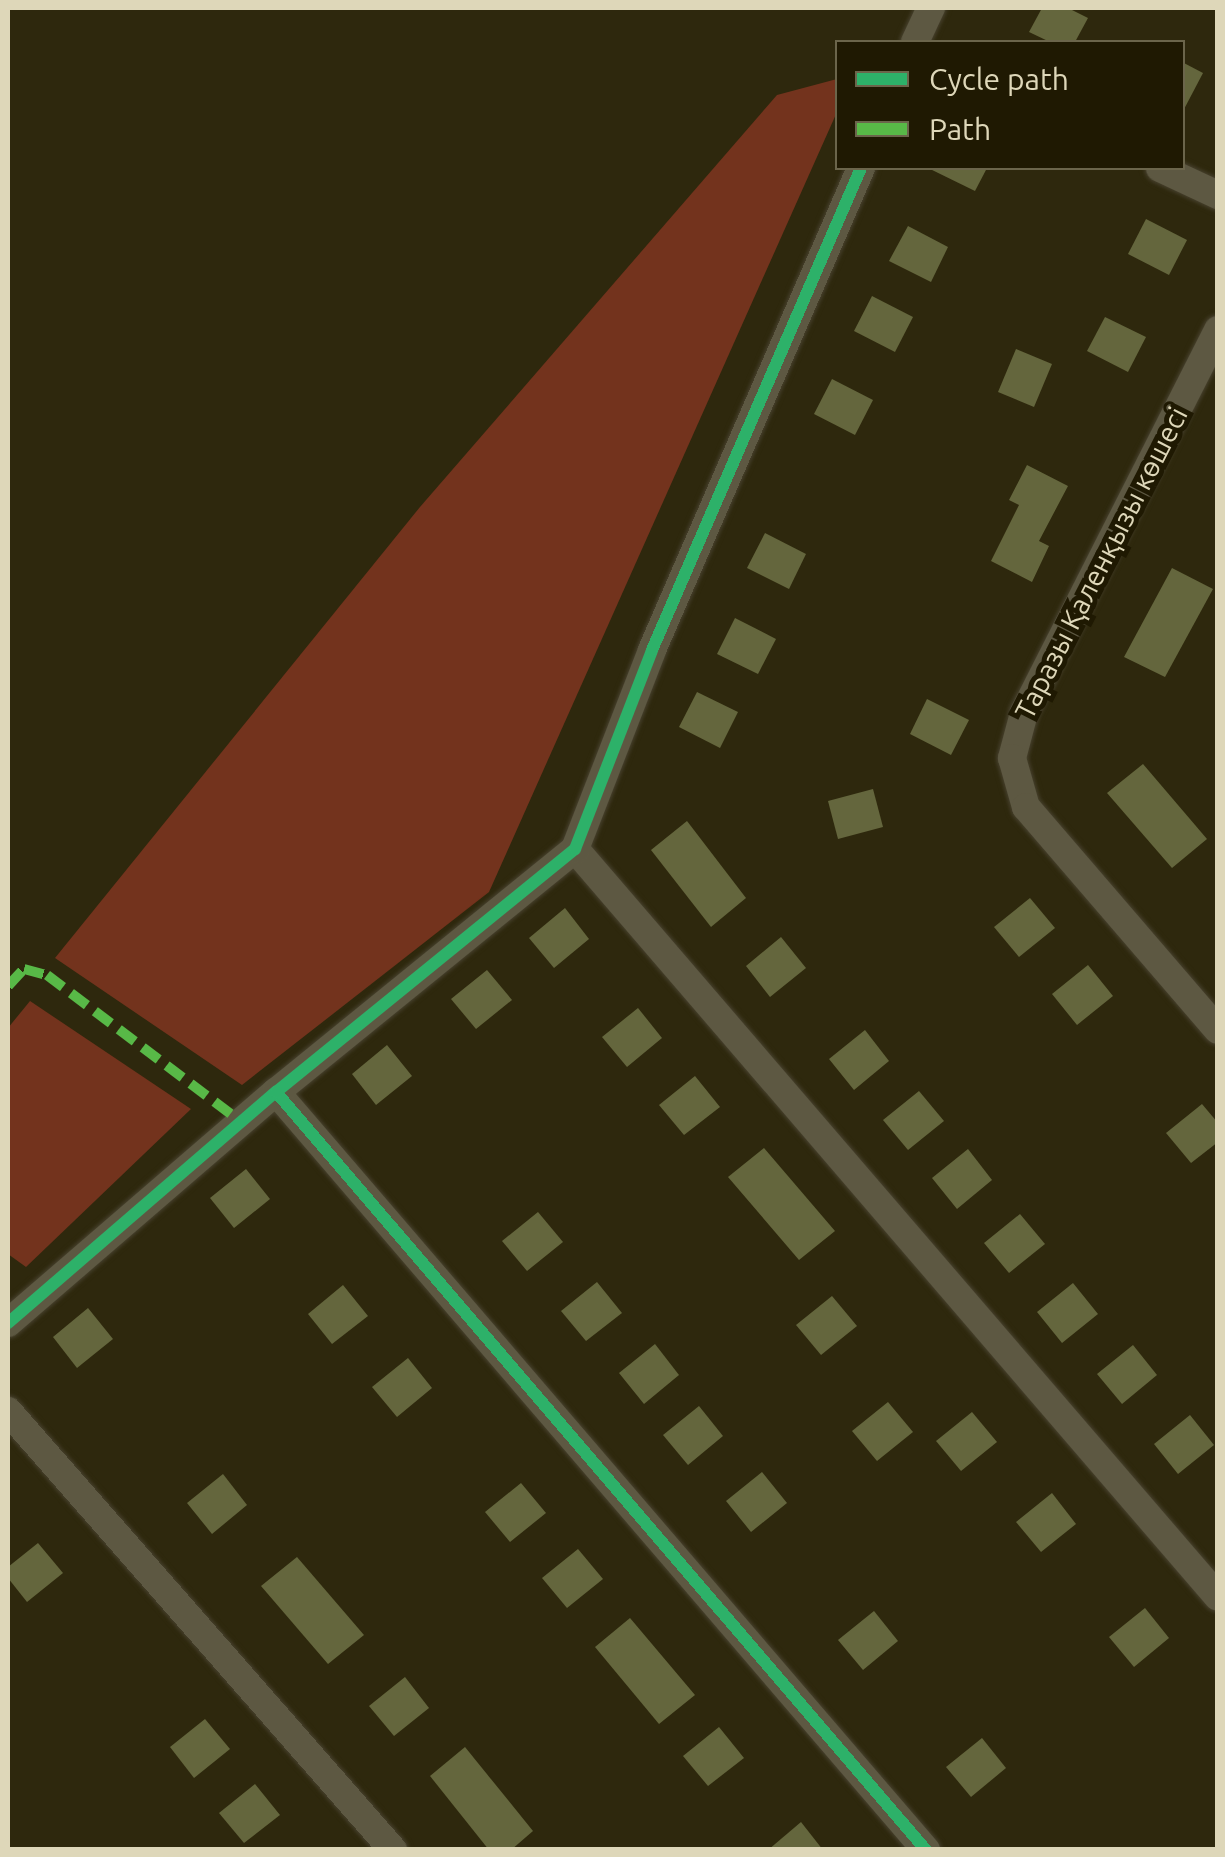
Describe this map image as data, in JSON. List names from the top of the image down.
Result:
{
  "streets": {
    "street": ["Таразы Қаленқызы көшесі"]
  },
  "legend": ["Cycle path", "Path"]
}
